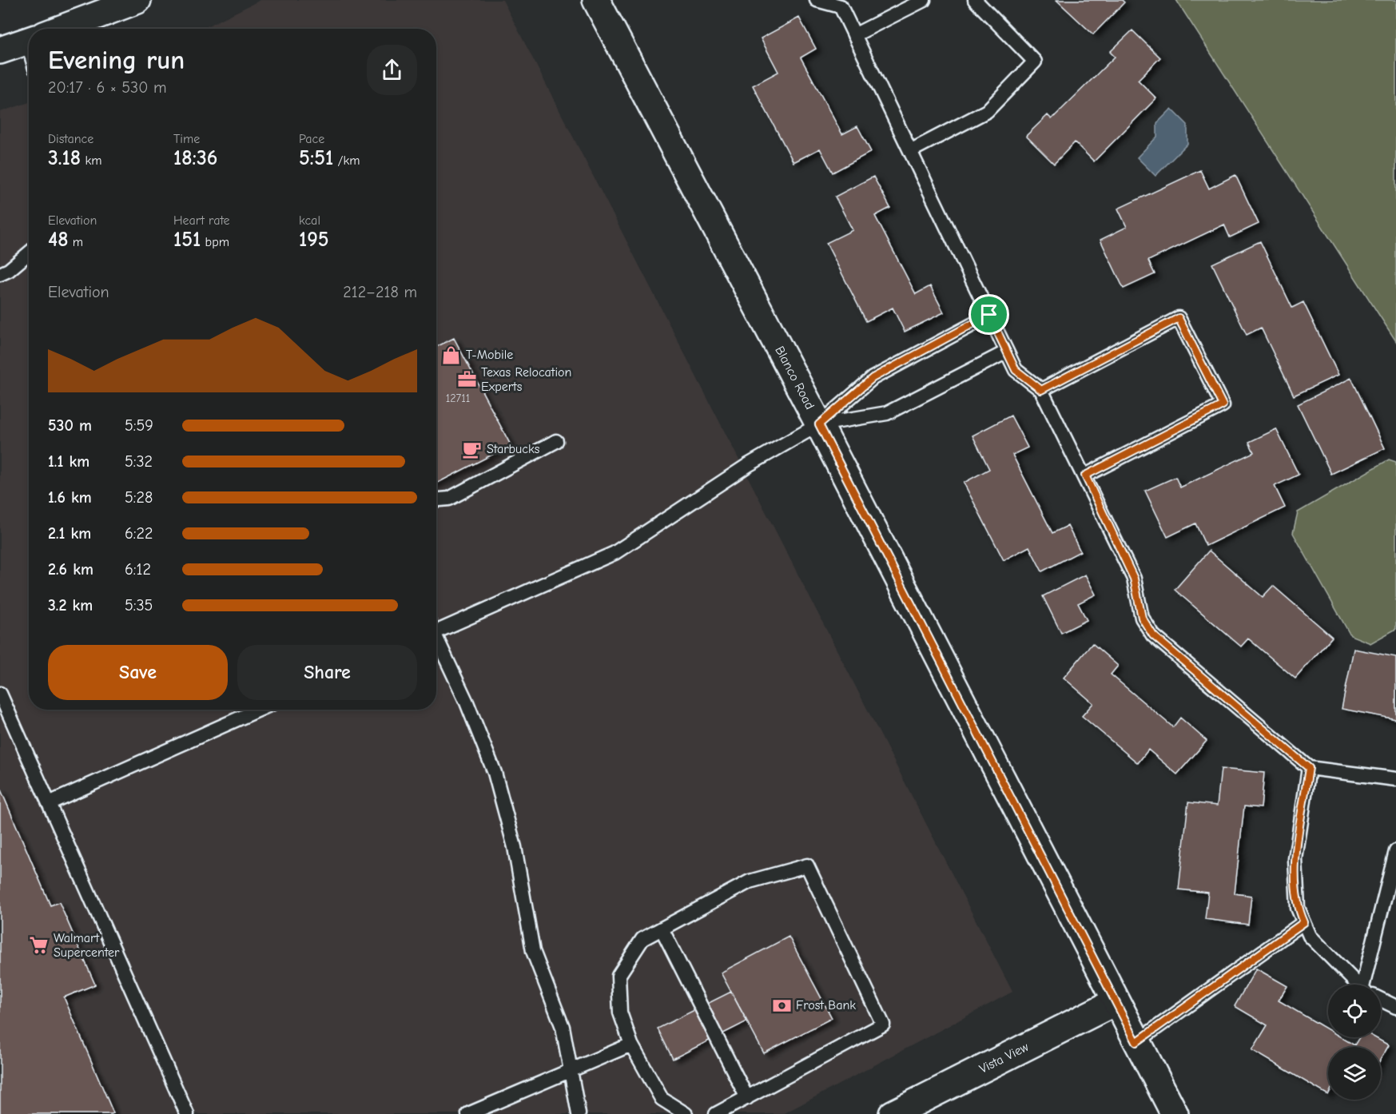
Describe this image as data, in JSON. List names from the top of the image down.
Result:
{
  "streets": {
    "main road": ["Blanco Road", "Vista View"]
  },
  "crossings": [
    ["Blanco Road", "Vista View"]
  ],
  "places": {
    "shop": ["T-Mobile"],
    "office": ["Texas Relocation Experts"],
    "cafe": ["Starbucks"],
    "supermarket": ["Walmart Supercenter"],
    "bank": ["Frost Bank"]
  },
  "house_numbers": ["12711"],
  "page": {
    "heading": ["Evening run", "20:17 · 6 × 530 m"],
    "stats": [
      ["Distance", "3.18 km"],
      ["Time", "18:36"],
      ["Pace", "5:51 /km"],
      ["Elevation", "48 m"],
      ["Heart rate", "151 bpm"],
      ["kcal", "195"]
    ],
    "chart": ["Elevation", "212–218 m"],
    "list": [
      {
        "name": "530 m",
        "note": "5:59"
      },
      {
        "name": "1.1 km",
        "note": "5:32"
      },
      {
        "name": "1.6 km",
        "note": "5:28"
      },
      {
        "name": "2.1 km",
        "note": "6:22"
      },
      {
        "name": "2.6 km",
        "note": "6:12"
      },
      {
        "name": "3.2 km",
        "note": "5:35"
      }
    ],
    "buttons": ["Save", "Share"]
  }
}
